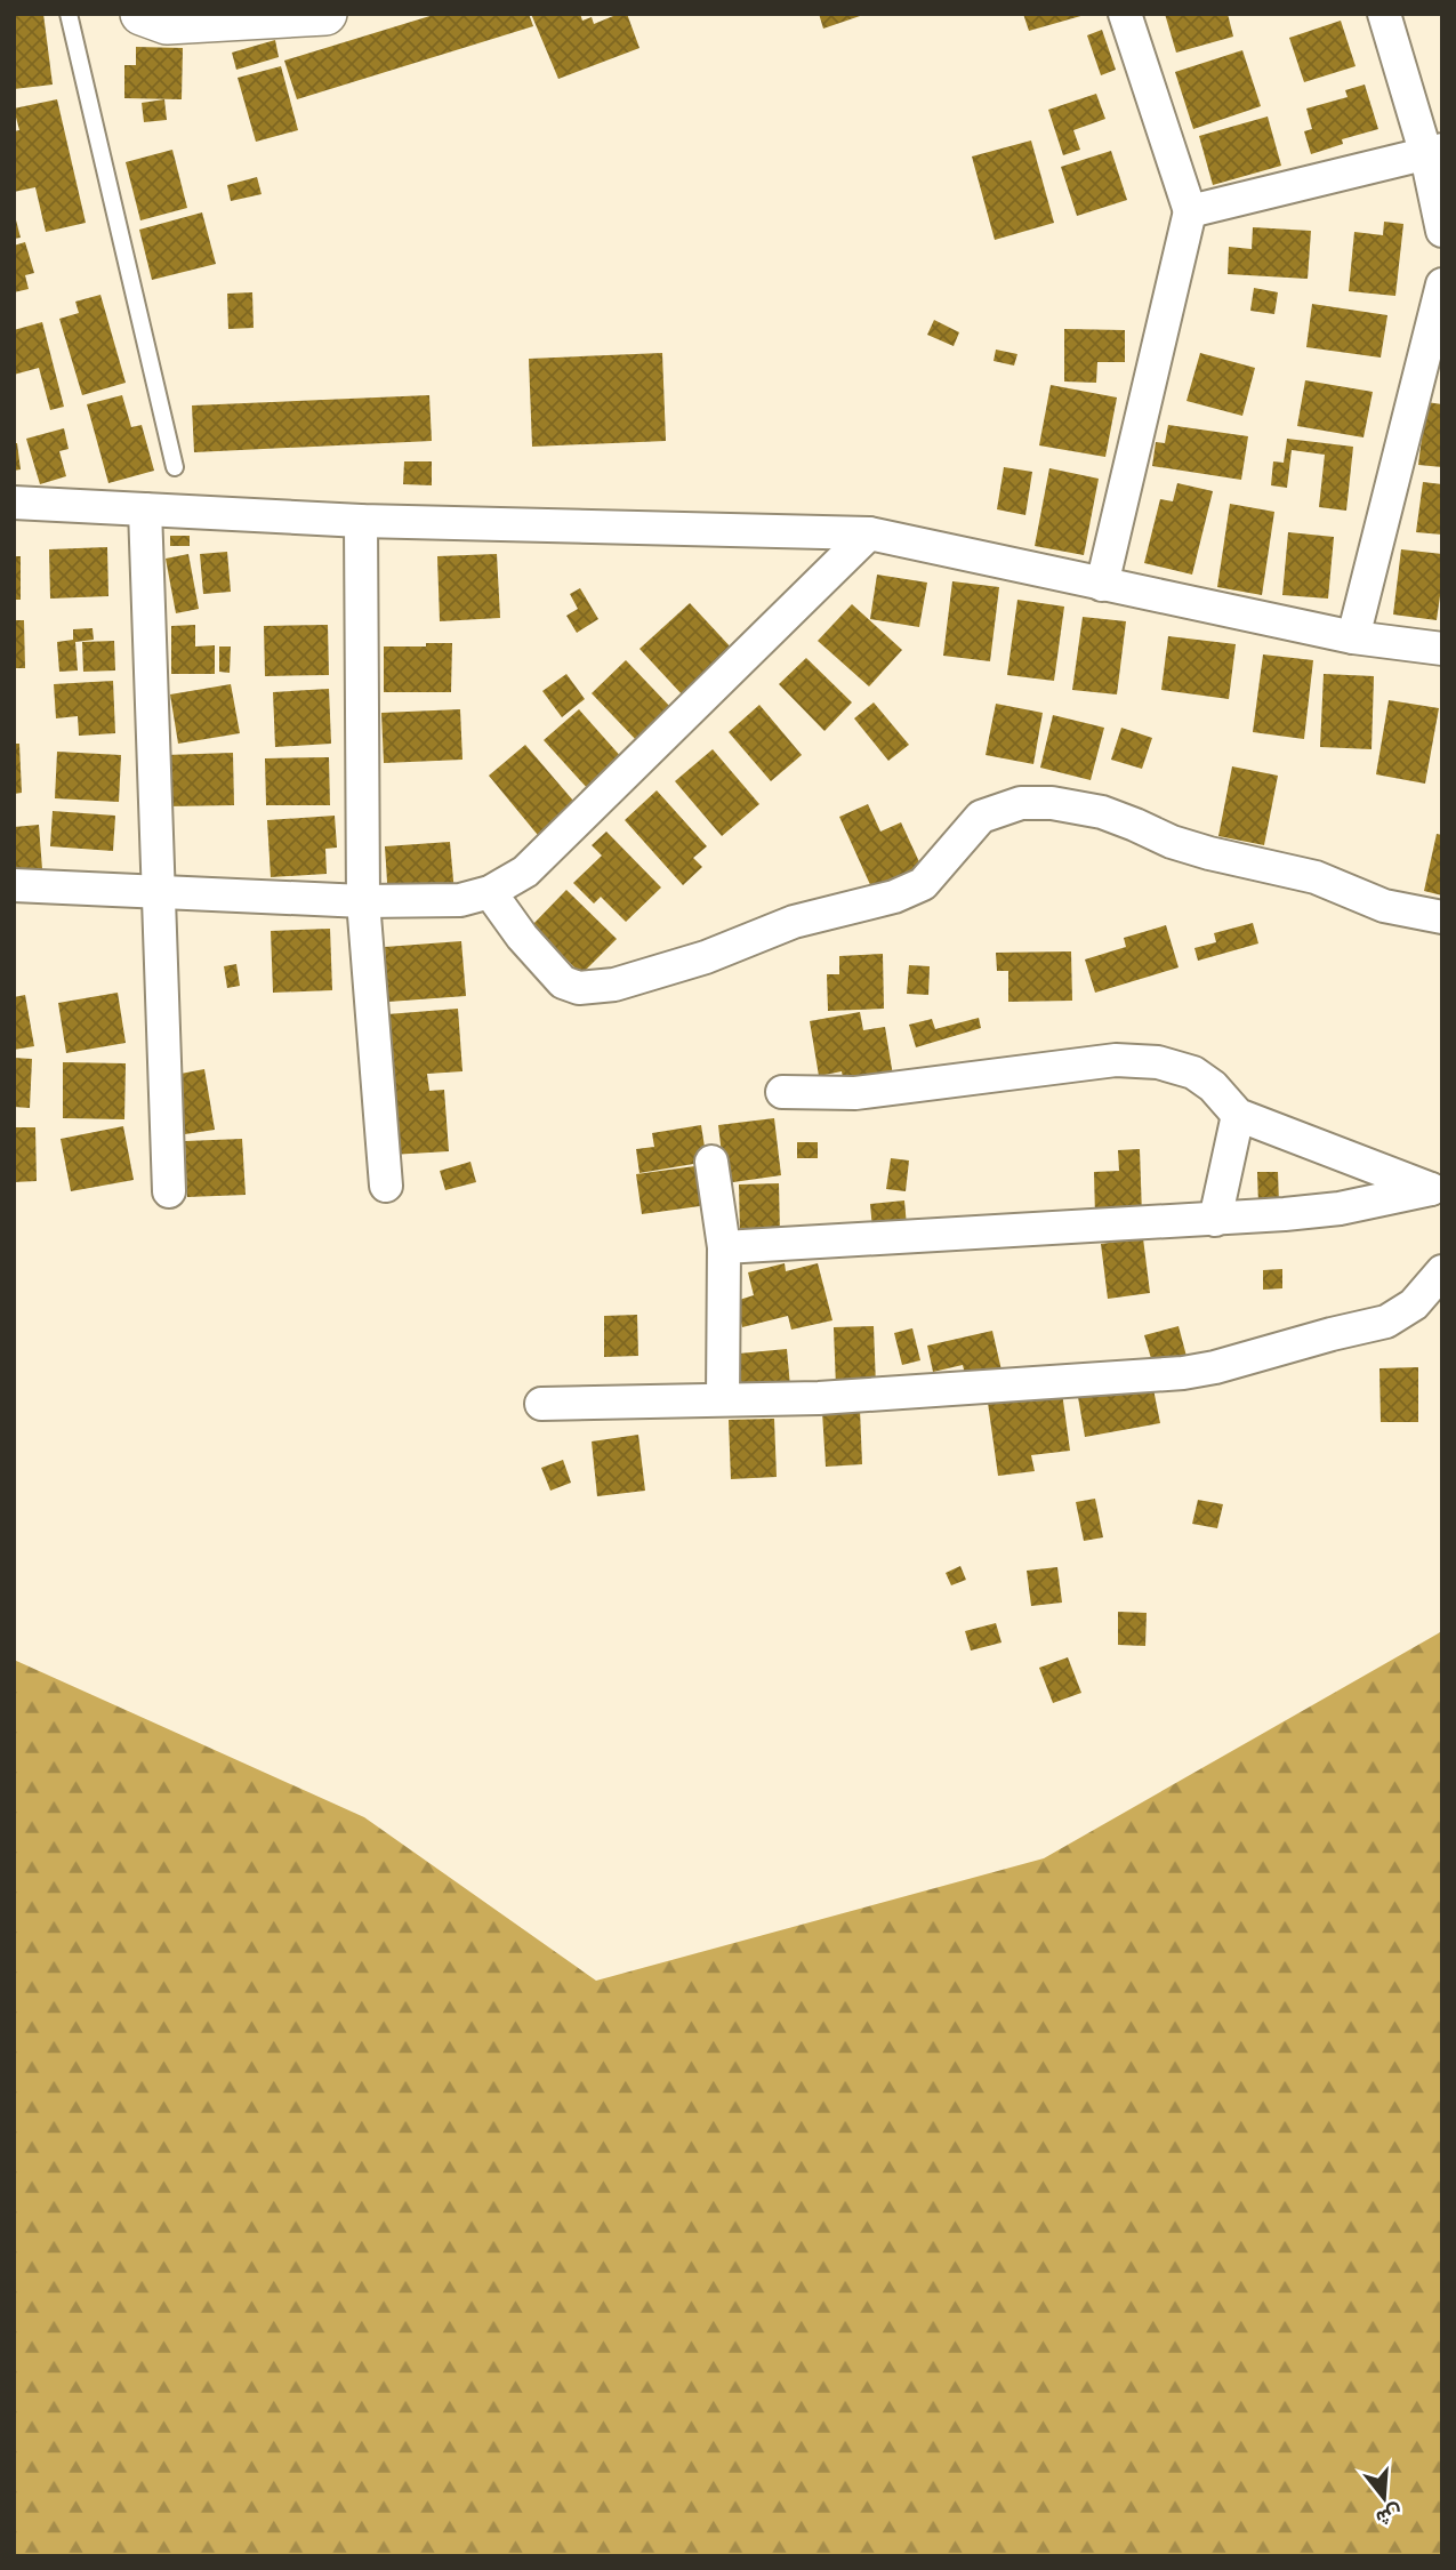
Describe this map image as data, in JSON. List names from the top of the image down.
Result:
{
  "north": "bottom"
}
